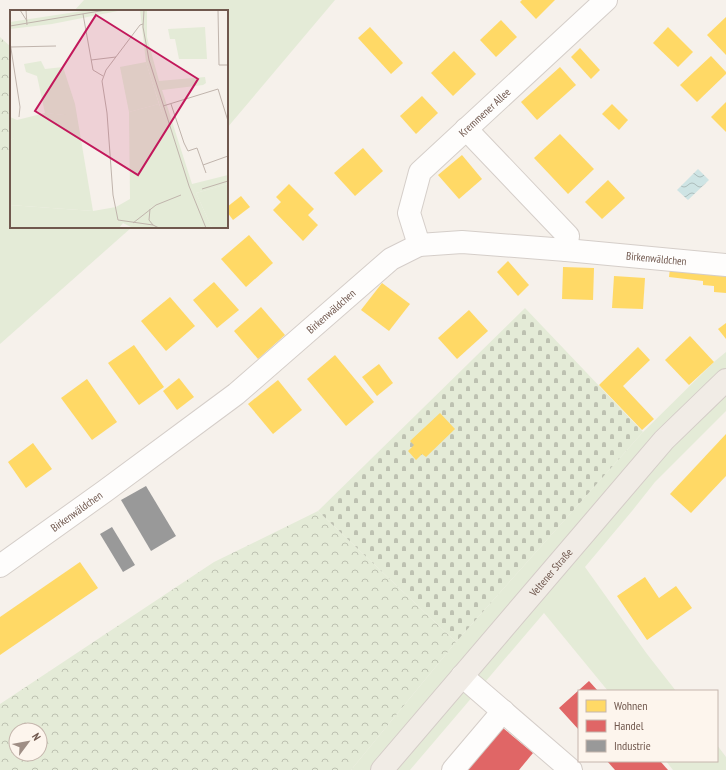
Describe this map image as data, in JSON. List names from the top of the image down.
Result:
{
  "streets": {
    "main road": ["Veltener Straße"],
    "street": ["Kremmener Allee", "Birkenwäldchen"]
  },
  "crossings": [
    ["Kremmener Allee", "Birkenwäldchen"]
  ],
  "legend": ["Wohnen", "Handel", "Industrie"],
  "north": "top right"
}
